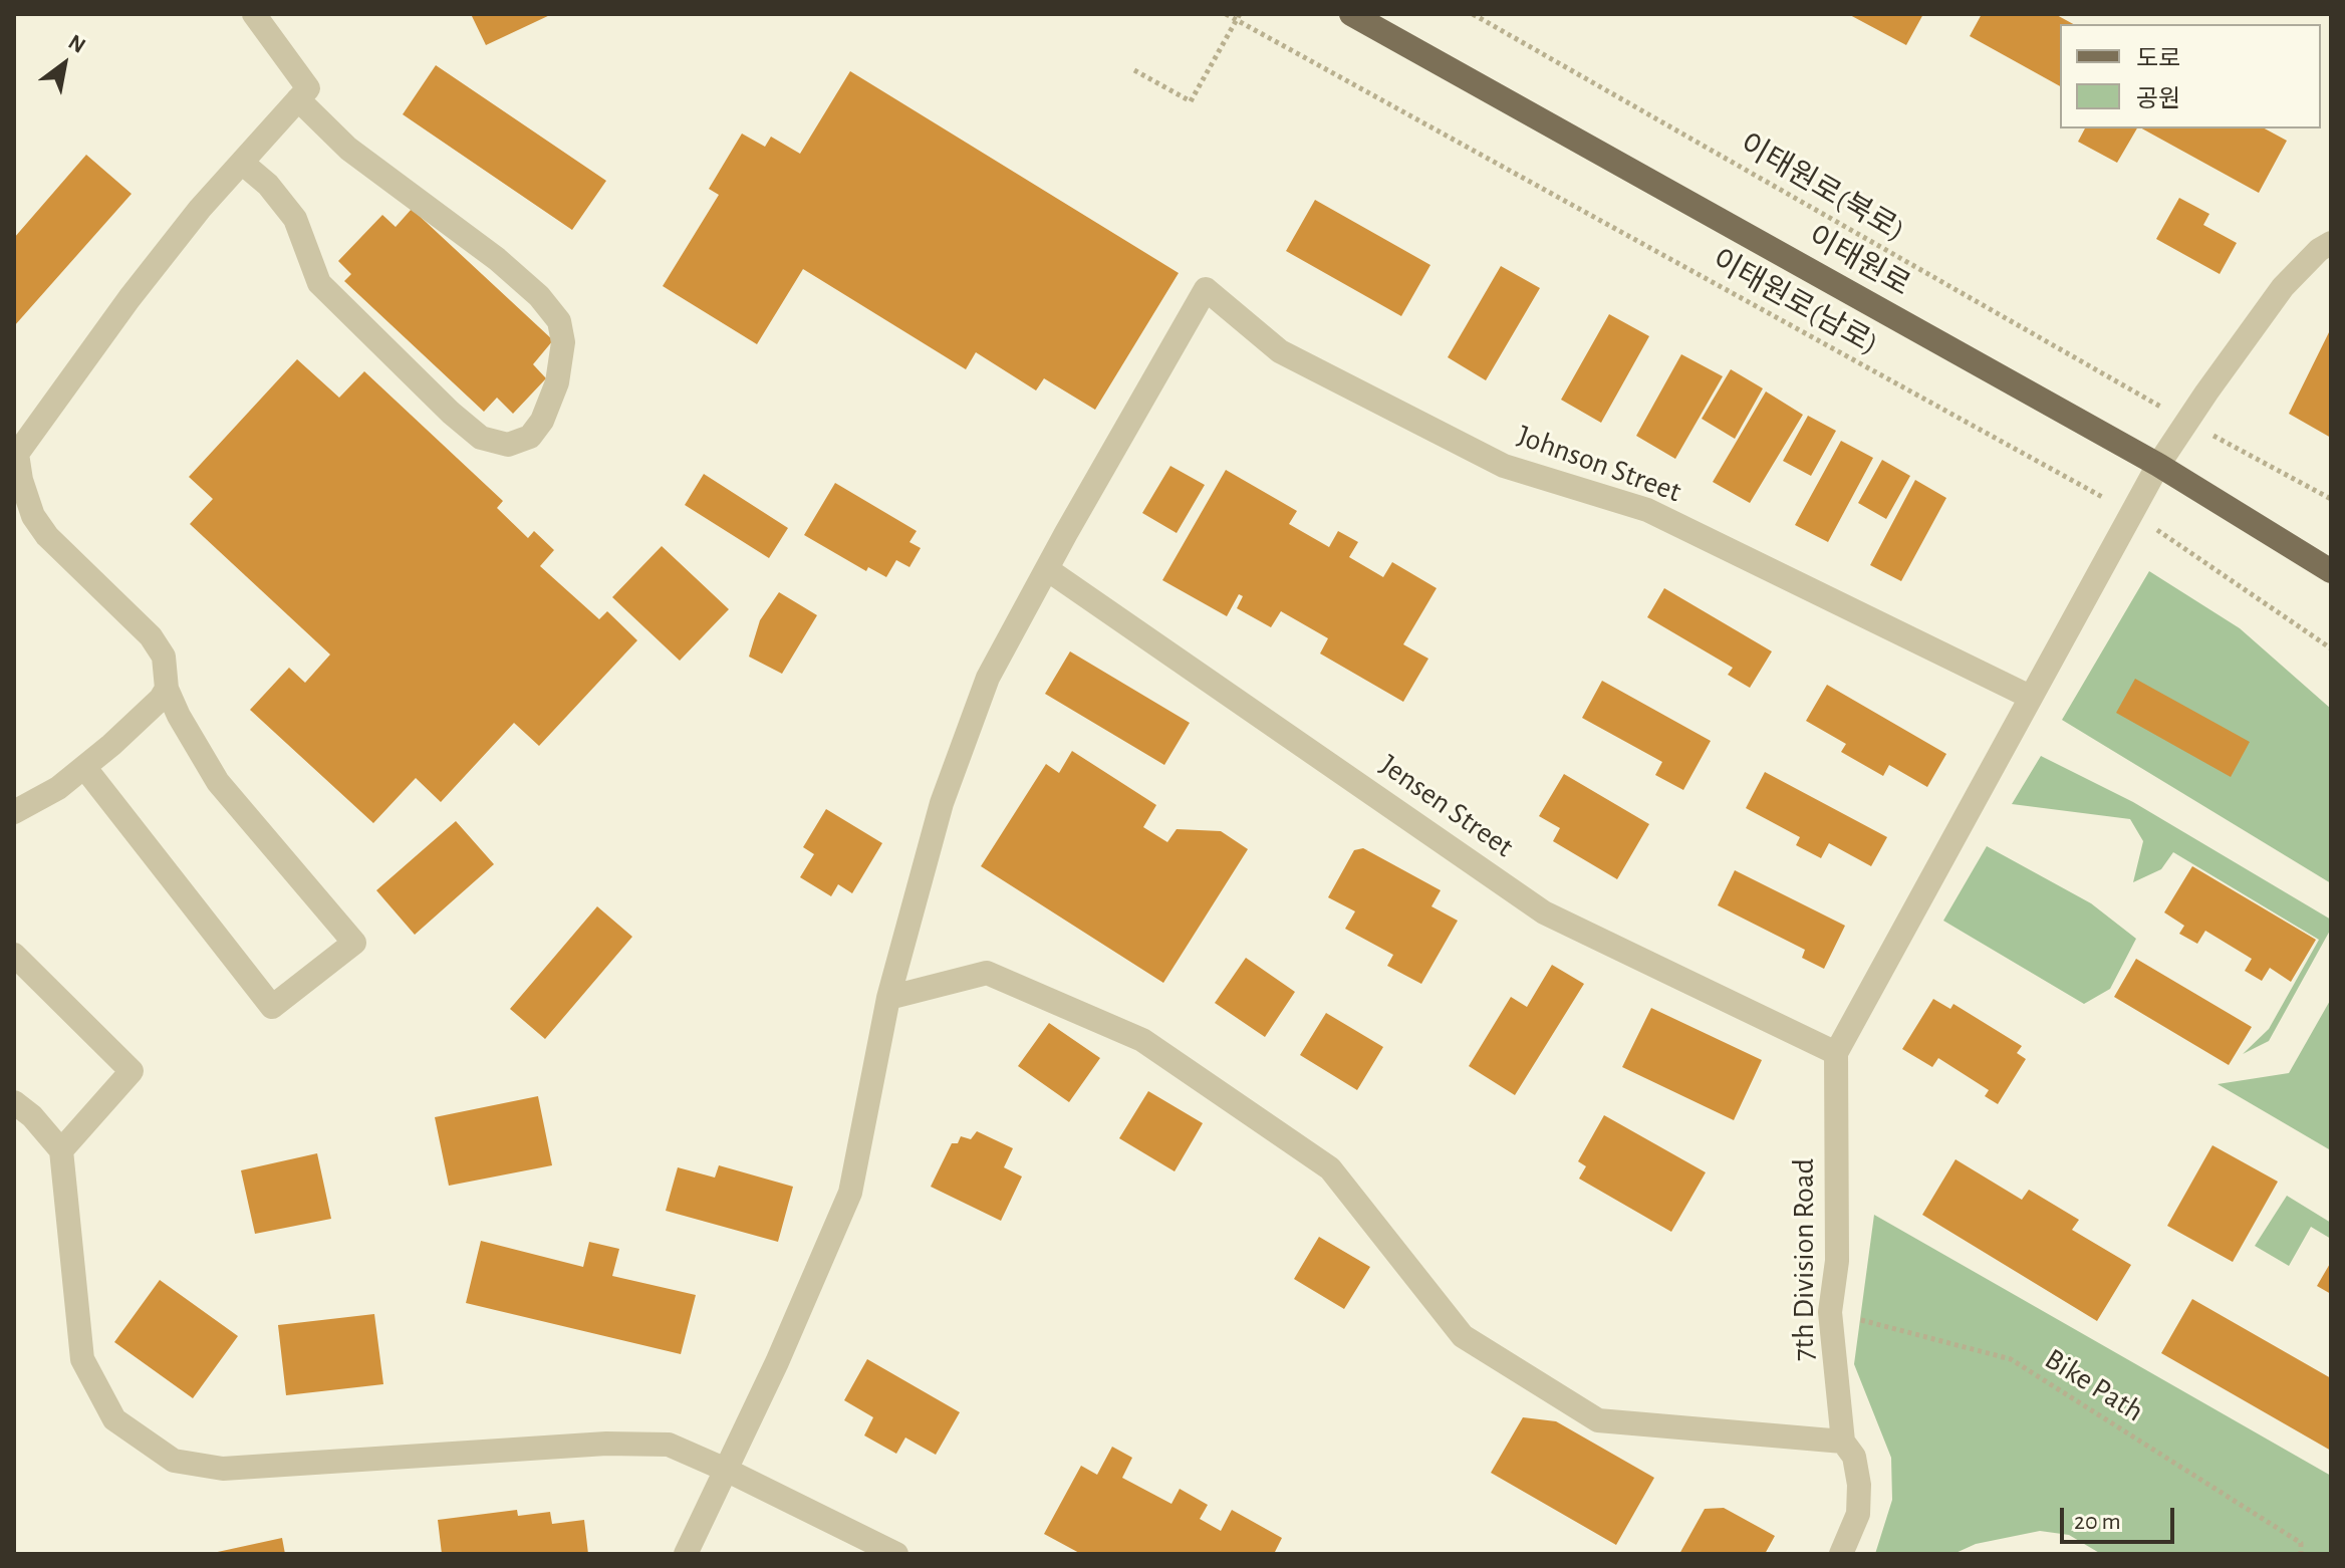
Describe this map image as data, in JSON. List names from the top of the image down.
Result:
{
  "streets": {
    "main road": ["이태원로"],
    "lane": ["Johnson Street", "Jensen Street", "7th Division Road"],
    "path": ["이태원로(북로)", "이태원로(남로)", "Bike Path"]
  },
  "crossings": [
    ["Johnson Street", "Jensen Street"],
    ["Jensen Street", "7th Division Road"],
    ["7th Division Road", "Bike Path"]
  ],
  "legend": ["도로", "공원"],
  "scale_bar": "20 m",
  "north": "top right"
}
